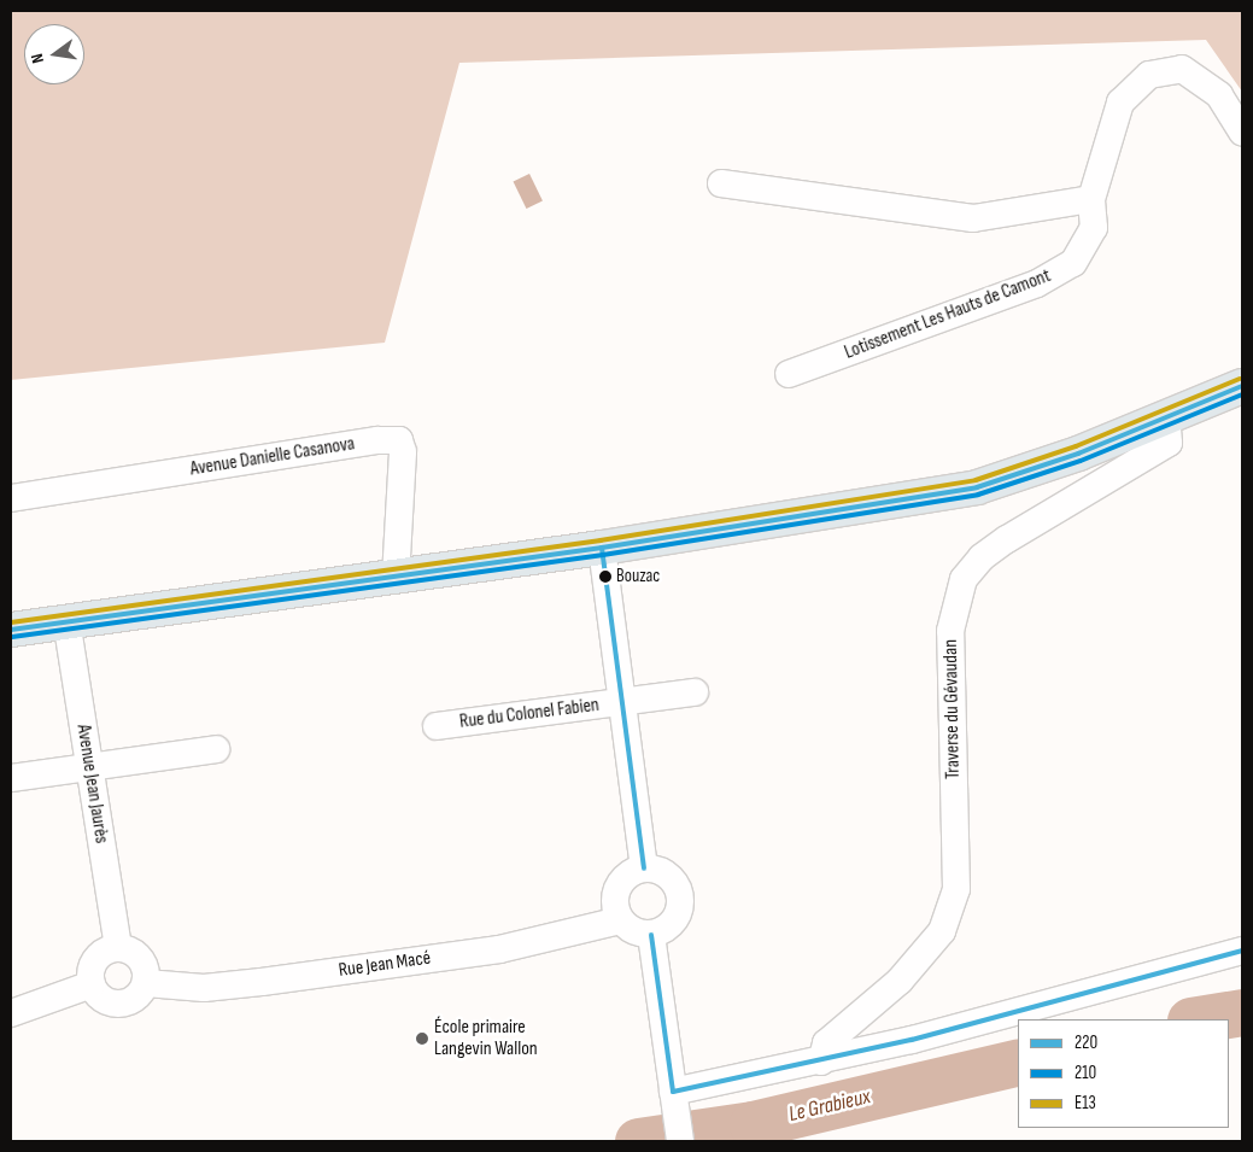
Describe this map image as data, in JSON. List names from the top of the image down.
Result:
{
  "streets": {
    "street": [
      "Lotissement Les Hauts de Camont",
      "Avenue Danielle Casanova",
      "Traverse du Gévaudan",
      "Rue du Colonel Fabien",
      "Avenue Jean Jaurès",
      "Rue Jean Macé"
    ]
  },
  "crossings": [
    ["Avenue Jean Jaurès", "Rue Jean Macé"]
  ],
  "water": ["Le Grabieux"],
  "places": ["Bouzac", "École primaire Langevin Wallon"],
  "lines": ["transit line E13", "transit line 220", "transit line 210"],
  "legend": ["220", "210", "E13"],
  "north": "left"
}
